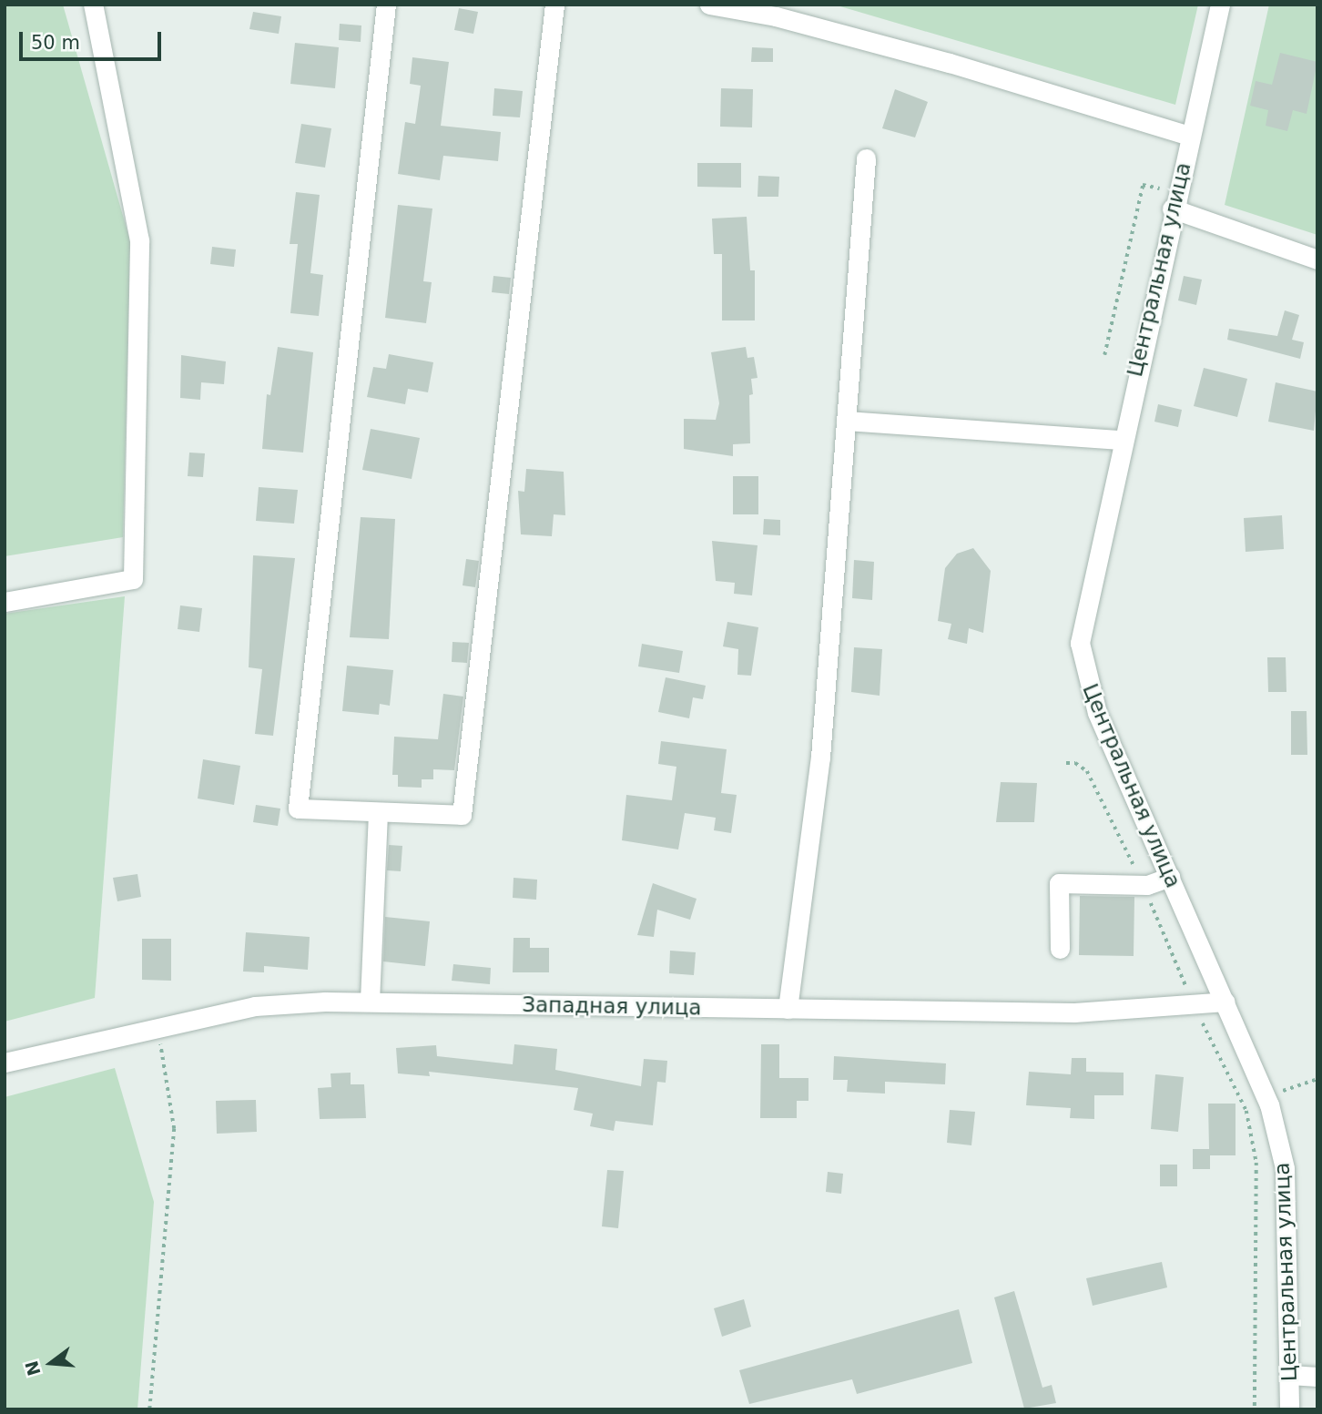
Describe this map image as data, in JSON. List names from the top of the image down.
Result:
{
  "streets": {
    "street": ["Центральная улица", "Западная улица"]
  },
  "crossings": [
    ["Центральная улица", "Западная улица"]
  ],
  "scale_bar": "50 m",
  "north": "left"
}
